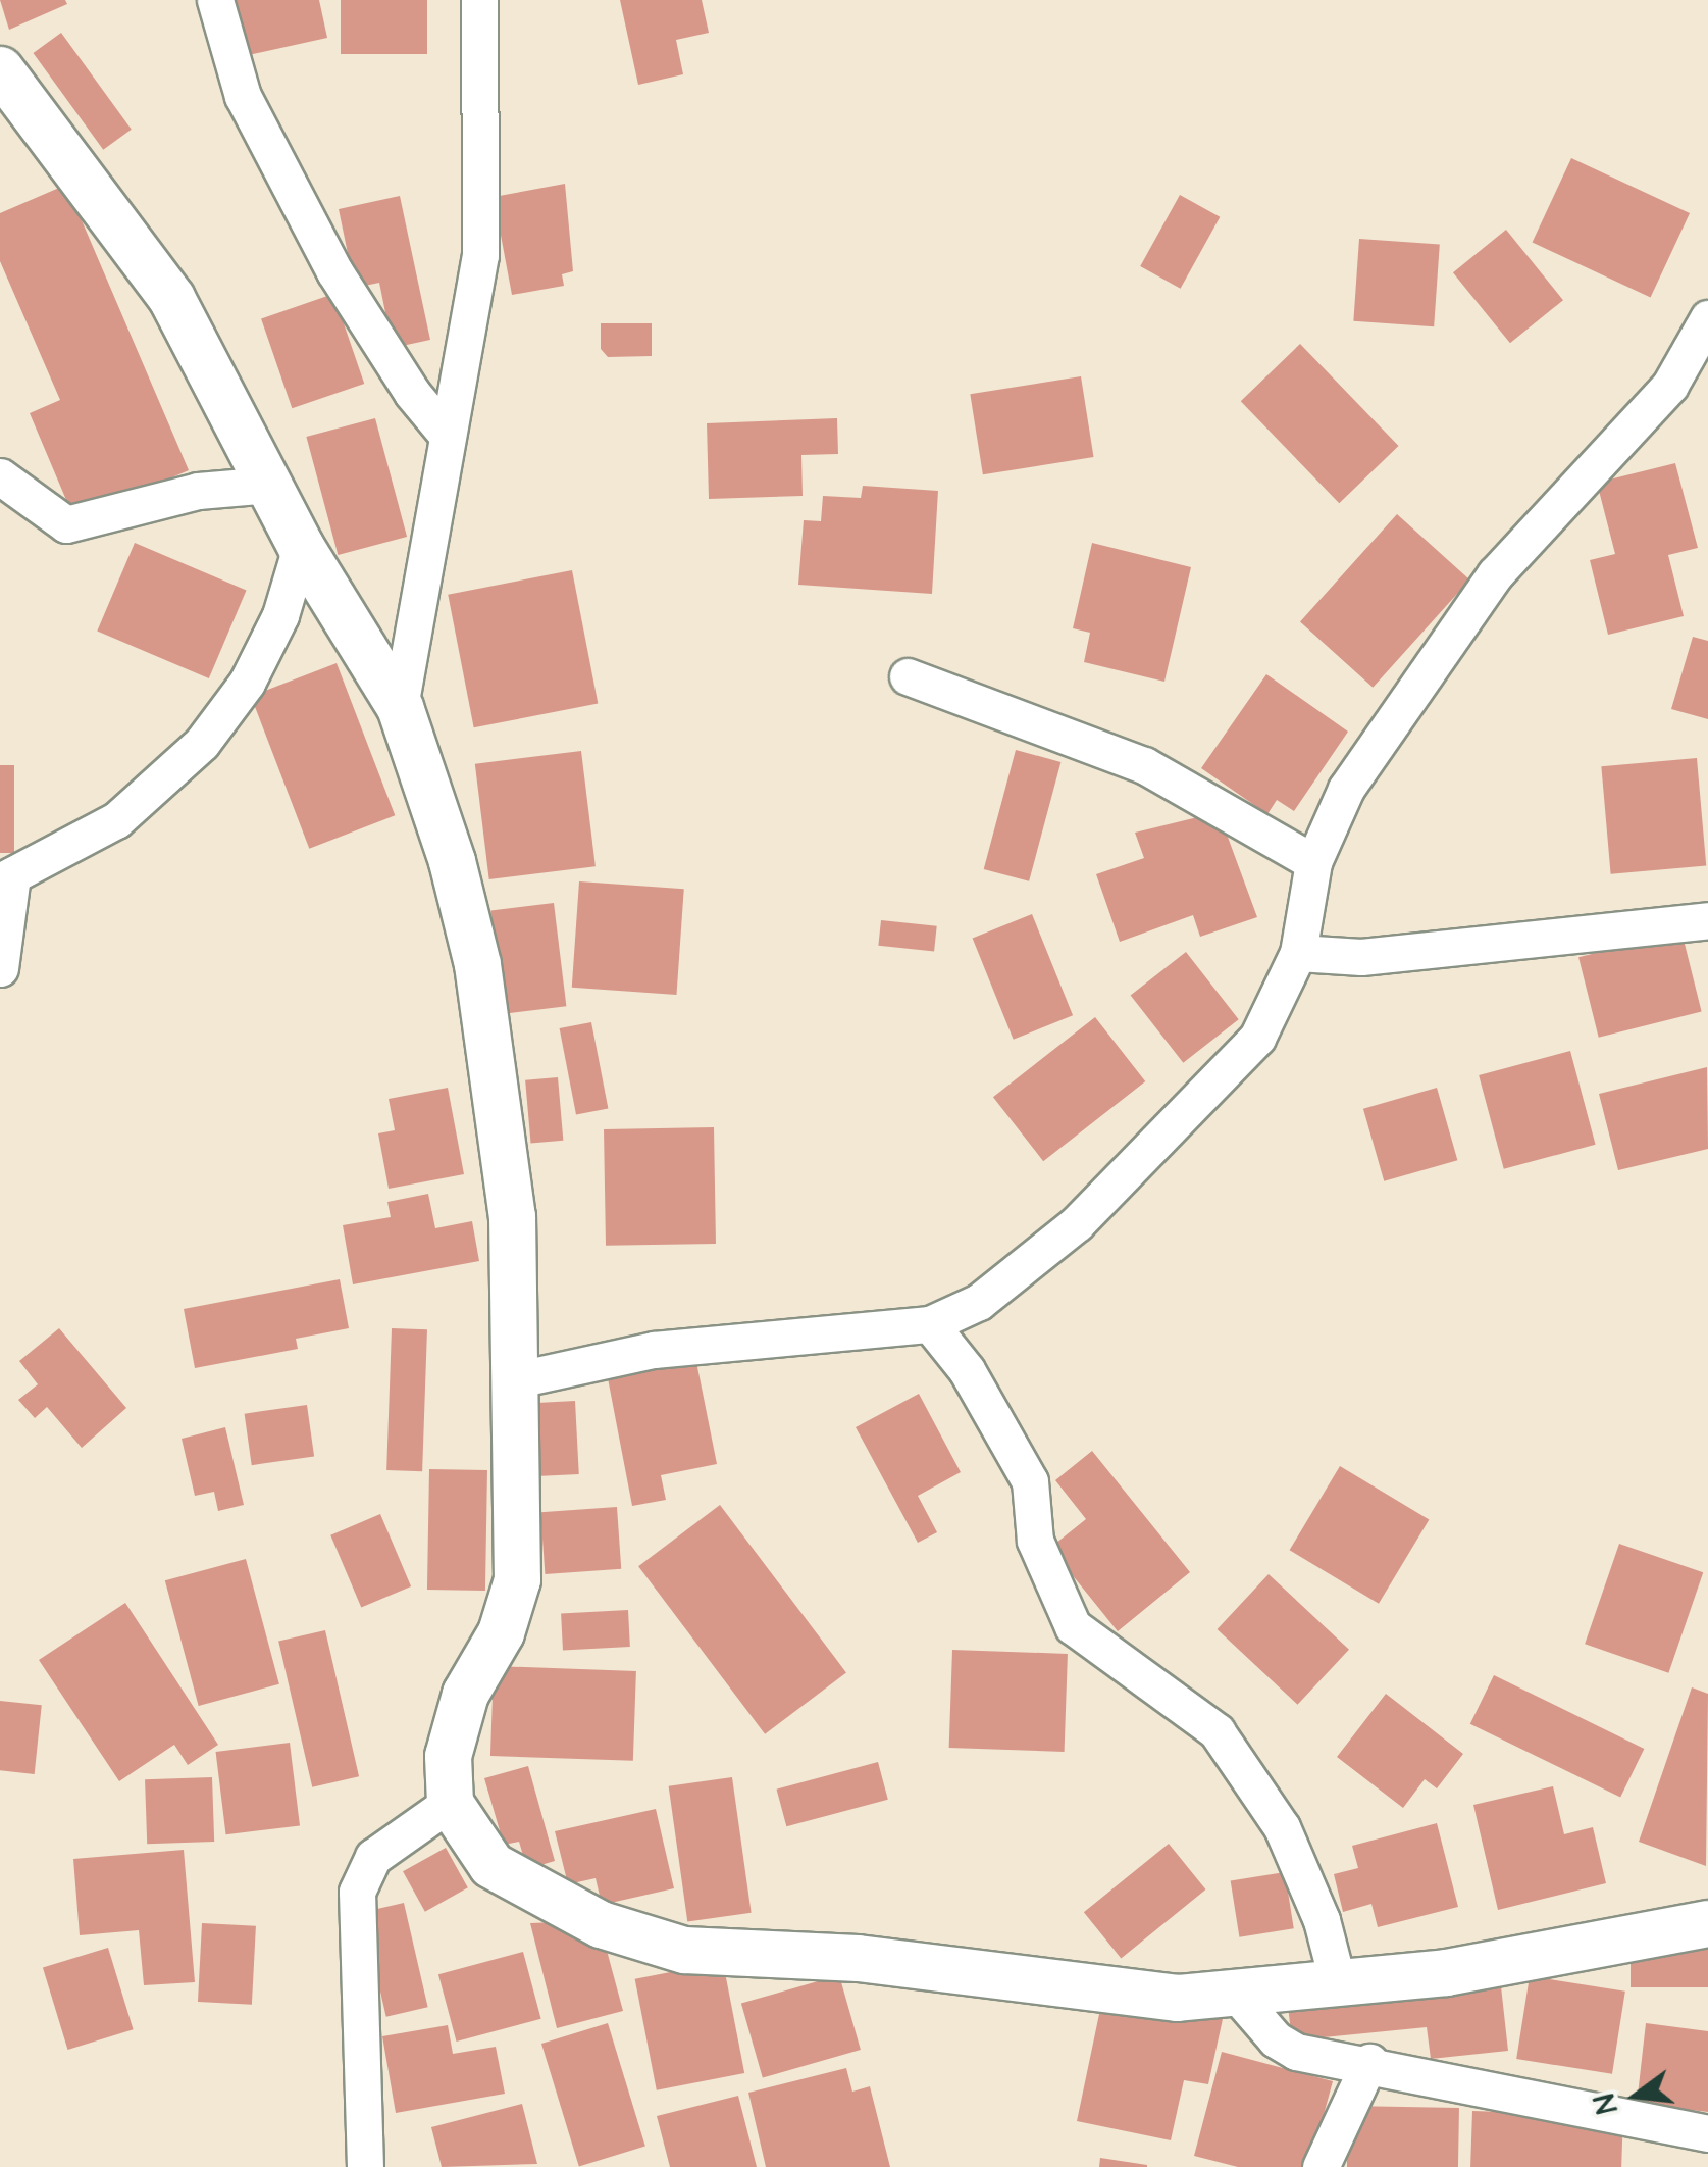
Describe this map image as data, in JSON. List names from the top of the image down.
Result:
{
  "north": "left"
}
